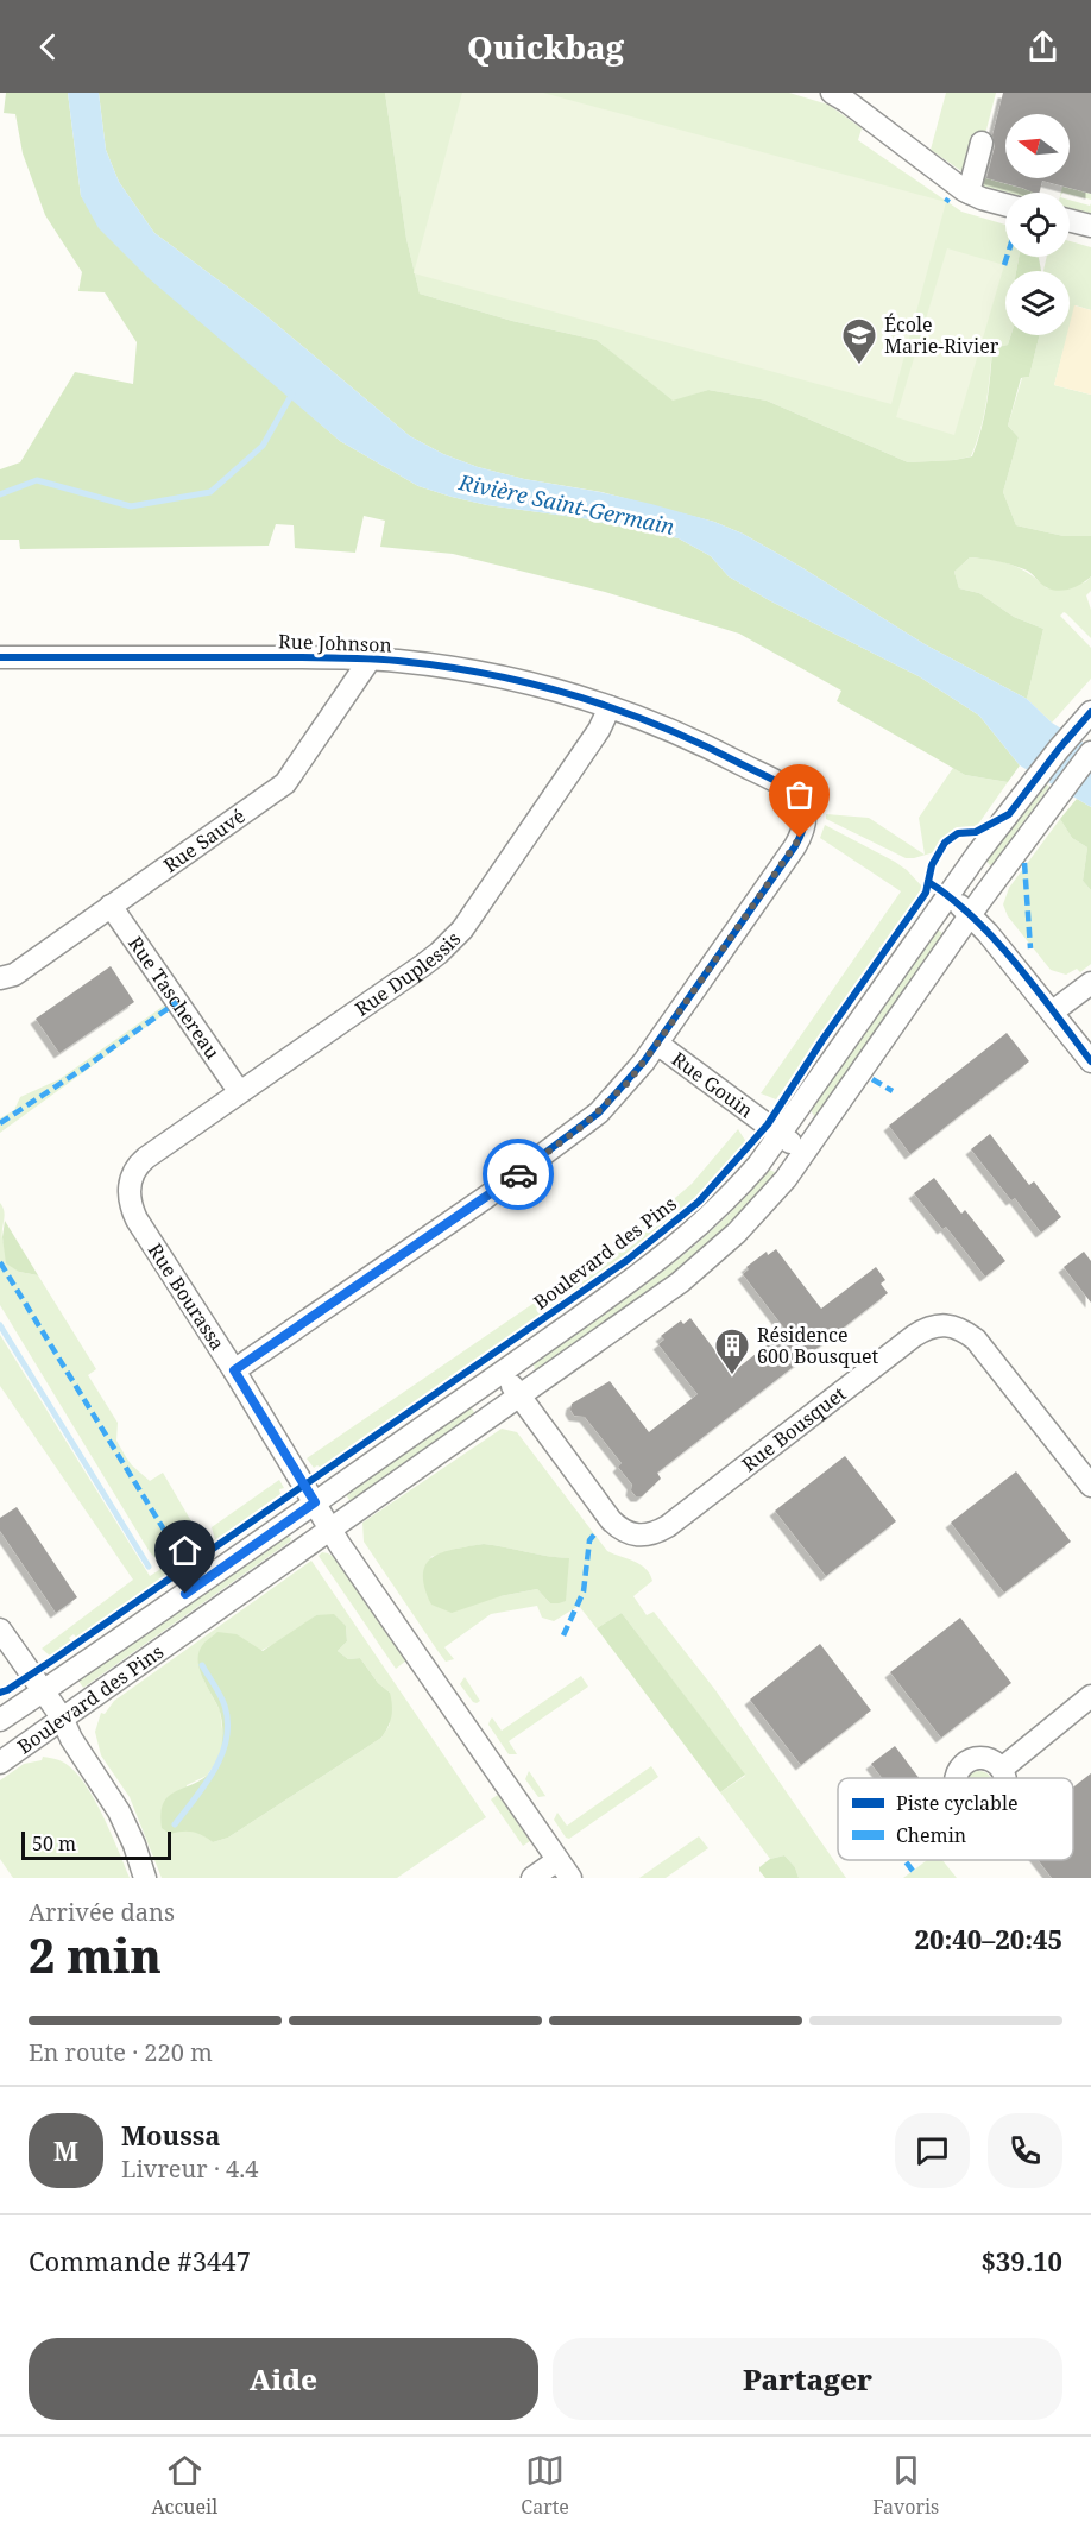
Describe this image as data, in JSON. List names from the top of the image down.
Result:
{
  "streets": {
    "street": [
      "Rue Johnson",
      "Rue Sauvé",
      "Rue Duplessis",
      "Rue Taschereau",
      "Rue Gouin",
      "Boulevard des Pins",
      "Rue Bourassa",
      "Rue Bousquet"
    ]
  },
  "crossings": [
    ["Rue Johnson", "Rue Sauvé"],
    ["Rue Johnson", "Rue Duplessis"],
    ["Rue Johnson", "Rue Gouin"],
    ["Rue Sauvé", "Rue Taschereau"],
    ["Rue Duplessis", "Rue Taschereau"],
    ["Rue Duplessis", "Rue Bourassa"],
    ["Rue Gouin", "Boulevard des Pins"],
    ["Boulevard des Pins", "Rue Bourassa"],
    ["Boulevard des Pins", "Rue Bousquet"]
  ],
  "water": ["Rivière Saint-Germain"],
  "places": {
    "school or university": ["École Marie-Rivier"],
    "building": ["Résidence 600 Bousquet"]
  },
  "legend": ["Piste cyclable", "Chemin"],
  "scale_bar": "50 m",
  "north": "left",
  "page": {
    "header": "Quickbag",
    "scale": "50 m",
    "heading": ["2 min", "Arrivée dans", "20:40–20:45"],
    "panel": [
      "Moussa",
      "Livreur · 4.4",
      "Commande #3447",
      "$39.10"
    ],
    "bar": "En route · 220 m",
    "round": "M",
    "buttons": ["Aide", "Partager"],
    "tabs": ["Accueil", "Carte", "Favoris"]
  }
}
